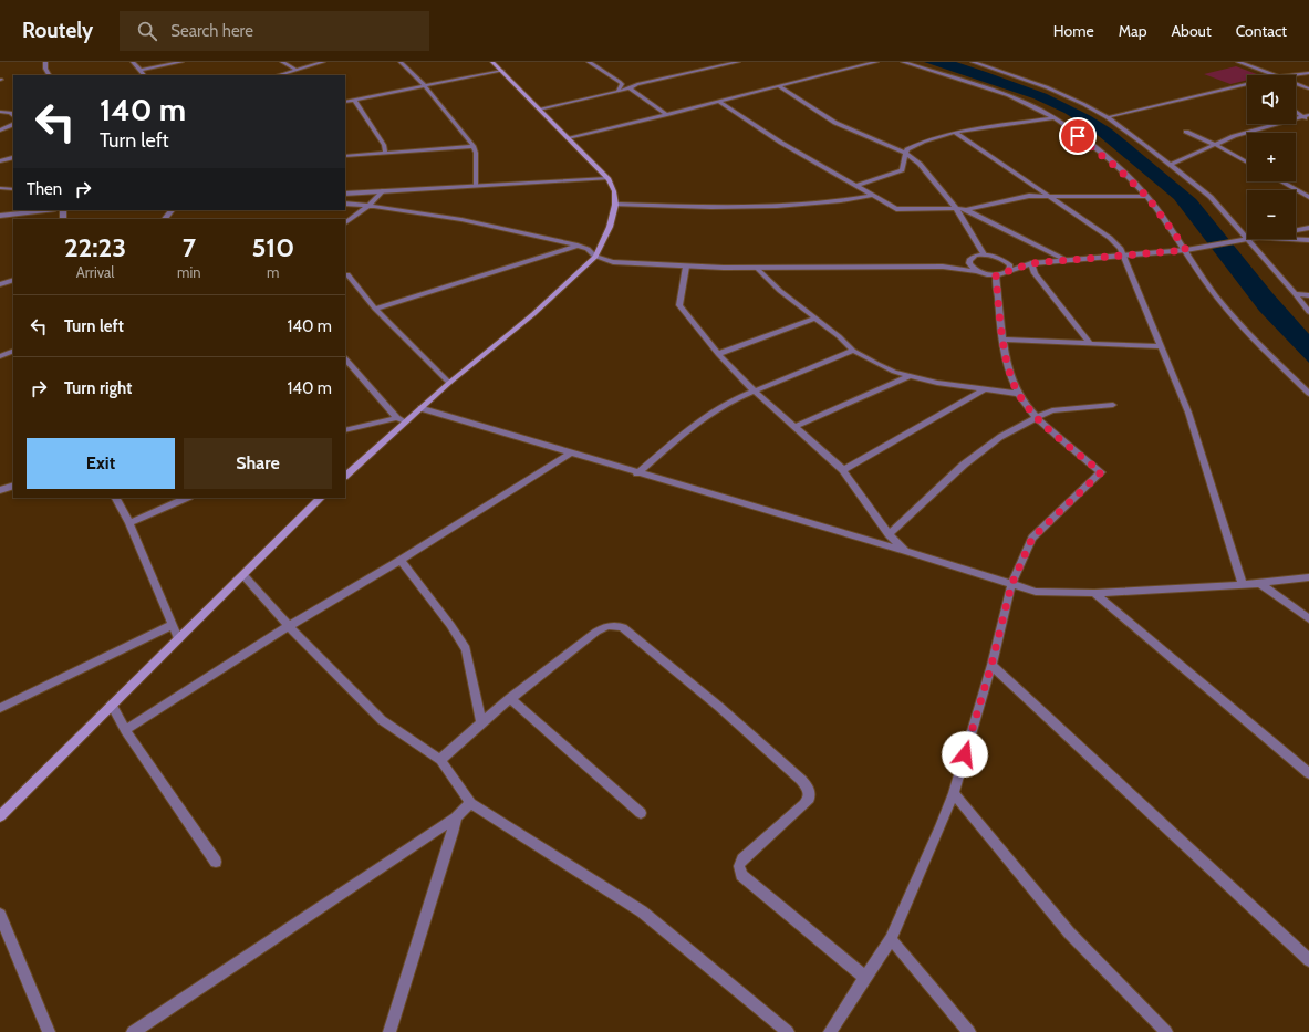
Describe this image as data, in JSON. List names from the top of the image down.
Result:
{
  "page": {
    "header": "Routely",
    "search": "Search here",
    "nav": [
      "Home",
      "Map",
      "About",
      "Contact"
    ],
    "map_buttons": ["+", "−"],
    "turn": ["140 m", "Turn left"],
    "then": "Then",
    "eta": [
      "22:23",
      "Arrival",
      "7",
      "min",
      "510",
      "m"
    ],
    "list": [
      {
        "name": "Turn left",
        "value": "140 m"
      },
      {
        "name": "Turn right",
        "value": "140 m"
      }
    ],
    "buttons": ["Exit", "Share"]
  }
}
